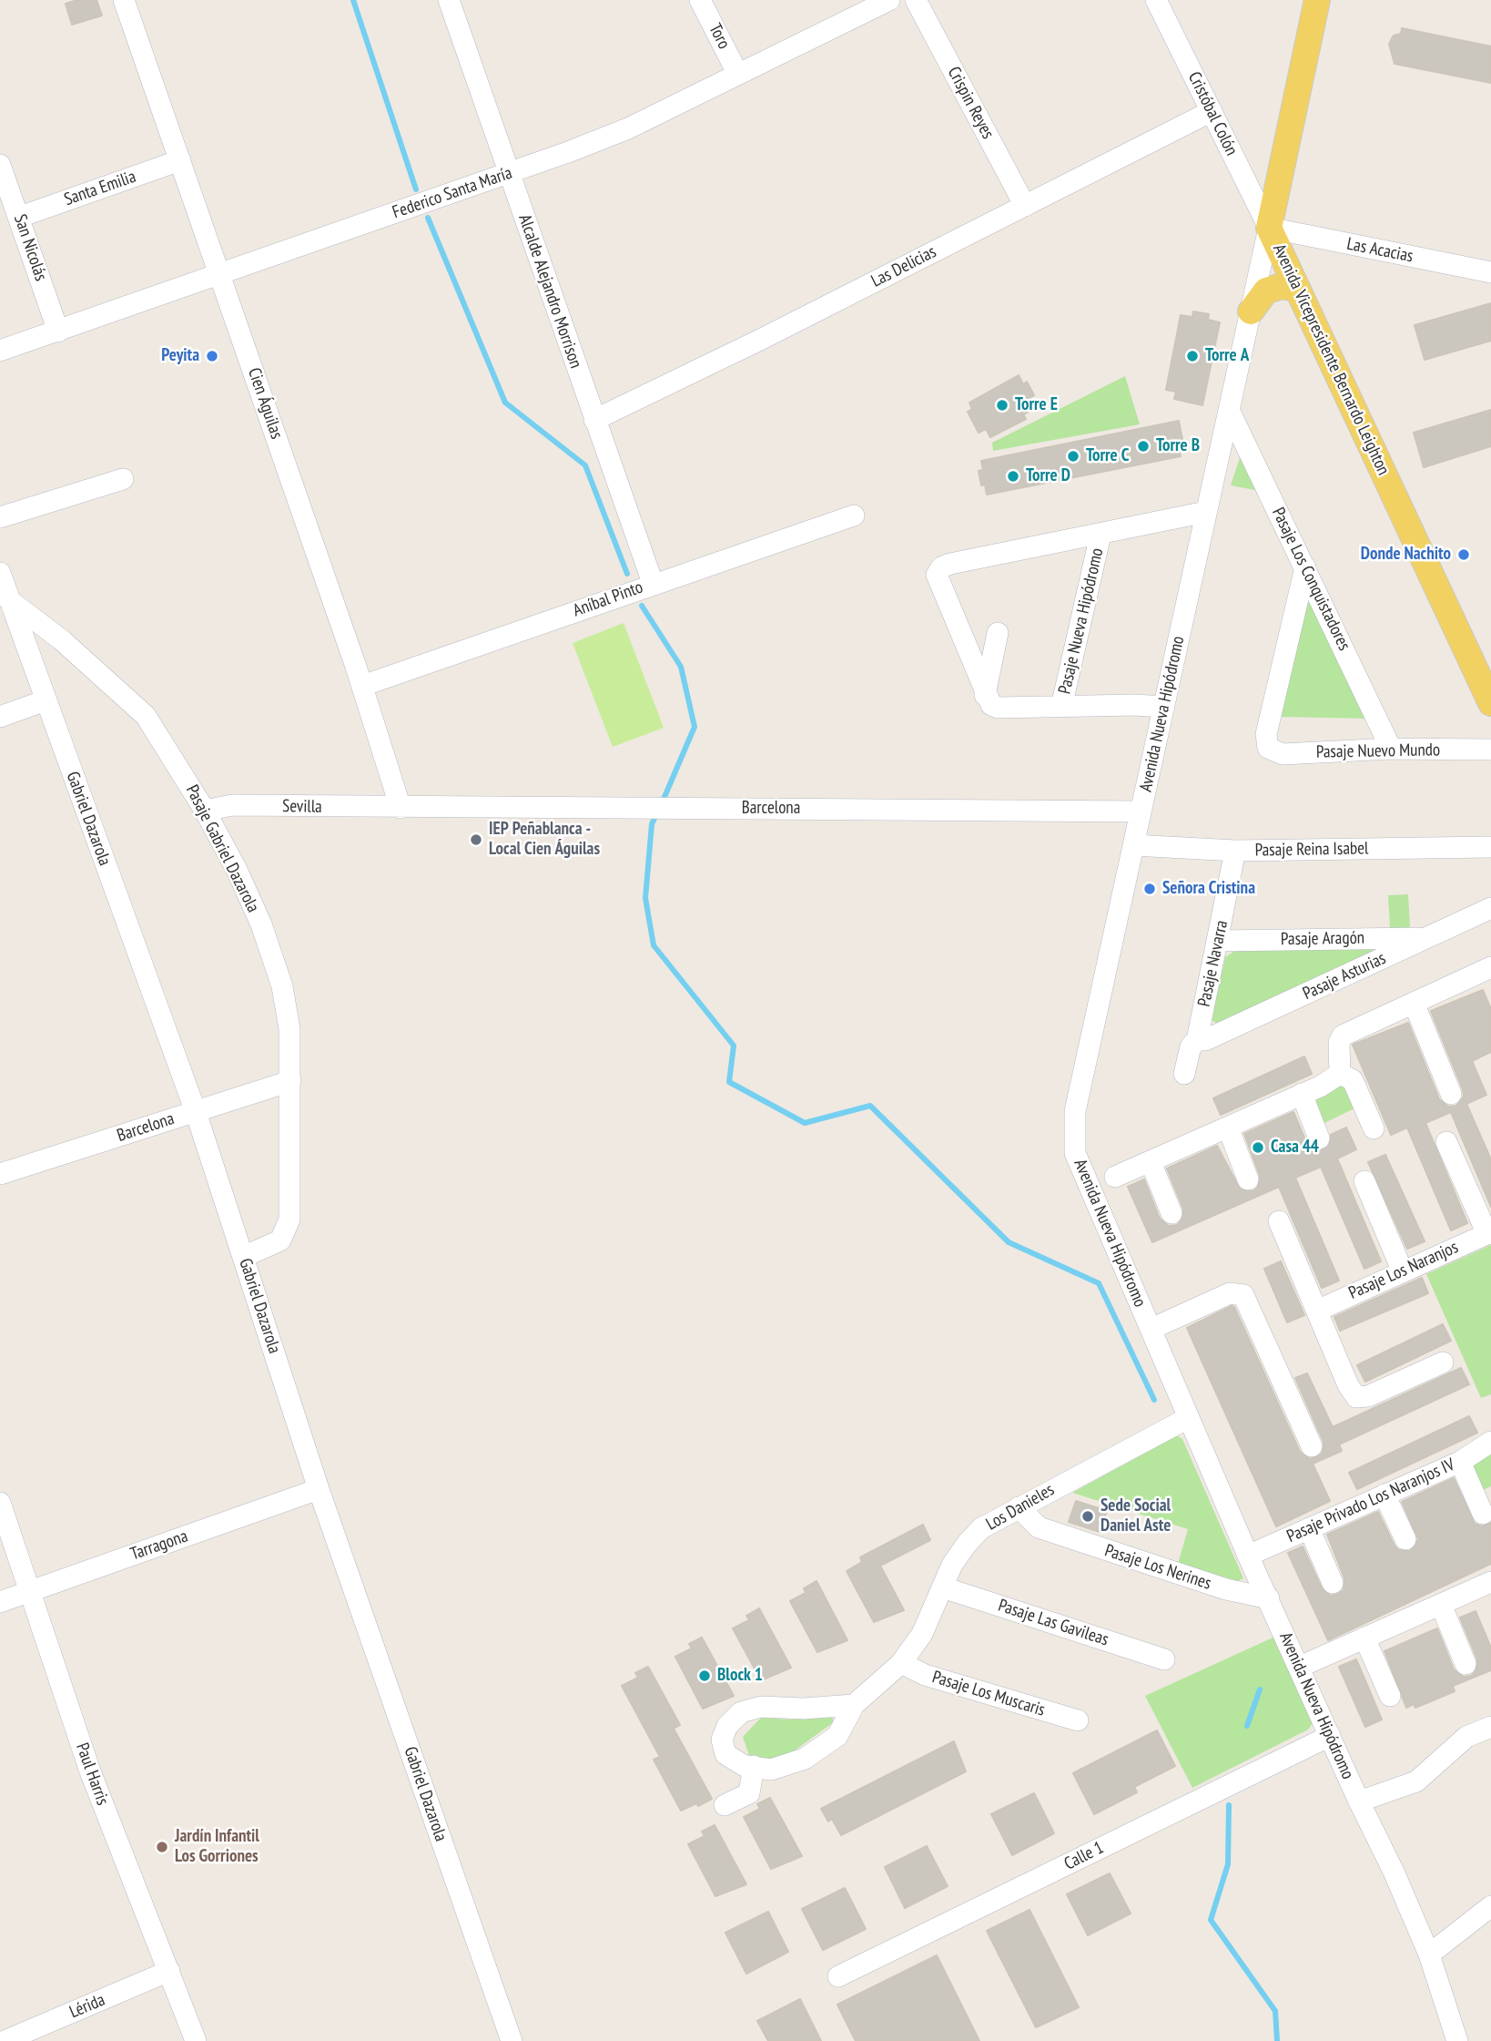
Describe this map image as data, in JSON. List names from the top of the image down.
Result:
{
  "streets": {
    "main road": ["Avenida Vicepresidente Bernardo Leighton"],
    "street": [
      "Toro",
      "Crispin Reyes",
      "Cristóbal Colón",
      "Santa Emilia",
      "Federico Santa María",
      "San Nicolás",
      "Las Acacias",
      "Las Delicias",
      "Alcalde Alejandro Morrison",
      "Cien Águilas",
      "Pasaje Los Conquistadores",
      "Aníbal Pinto",
      "Pasaje Nueva Hipódromo",
      "Avenida Nueva Hipódromo",
      "Pasaje Nuevo Mundo",
      "Sevilla",
      "Barcelona",
      "Gabriel Dazarola",
      "Pasaje Gabriel Dazarola",
      "Pasaje Reina Isabel",
      "Pasaje Aragón",
      "Pasaje Navarra",
      "Pasaje Asturias",
      "Pasaje Los Naranjos",
      "Pasaje Privado Los Naranjos IV",
      "Los Danieles",
      "Tarragona",
      "Pasaje Los Nerines",
      "Pasaje Las Gavileas",
      "Pasaje Los Muscaris",
      "Paul Harris",
      "Calle 1",
      "Lérida"
    ]
  },
  "crossings": [
    ["Toro", "Federico Santa María"],
    ["Crispin Reyes", "Las Delicias"],
    ["Cristóbal Colón", "Las Acacias"],
    ["Cristóbal Colón", "Las Delicias"],
    ["Cristóbal Colón", "Avenida Vicepresidente Bernardo Leighton"],
    ["Cristóbal Colón", "Avenida Nueva Hipódromo"],
    ["Santa Emilia", "San Nicolás"],
    ["Santa Emilia", "Cien Águilas"],
    ["Federico Santa María", "San Nicolás"],
    ["Federico Santa María", "Alcalde Alejandro Morrison"],
    ["Federico Santa María", "Cien Águilas"],
    ["Las Acacias", "Avenida Vicepresidente Bernardo Leighton"],
    ["Las Acacias", "Avenida Nueva Hipódromo"],
    ["Las Delicias", "Alcalde Alejandro Morrison"],
    ["Alcalde Alejandro Morrison", "Aníbal Pinto"],
    ["Avenida Vicepresidente Bernardo Leighton", "Avenida Nueva Hipódromo"],
    ["Cien Águilas", "Aníbal Pinto"],
    ["Cien Águilas", "Sevilla"],
    ["Cien Águilas", "Barcelona"],
    ["Pasaje Los Conquistadores", "Avenida Nueva Hipódromo"],
    ["Pasaje Los Conquistadores", "Pasaje Nuevo Mundo"],
    ["Pasaje Nueva Hipódromo", "Avenida Nueva Hipódromo"],
    ["Avenida Nueva Hipódromo", "Barcelona"],
    ["Avenida Nueva Hipódromo", "Pasaje Reina Isabel"],
    ["Avenida Nueva Hipódromo", "Pasaje Privado Los Naranjos IV"],
    ["Avenida Nueva Hipódromo", "Los Danieles"],
    ["Avenida Nueva Hipódromo", "Pasaje Los Nerines"],
    ["Avenida Nueva Hipódromo", "Calle 1"],
    ["Sevilla", "Barcelona"],
    ["Sevilla", "Pasaje Gabriel Dazarola"],
    ["Barcelona", "Gabriel Dazarola"],
    ["Barcelona", "Pasaje Gabriel Dazarola"],
    ["Gabriel Dazarola", "Pasaje Gabriel Dazarola"],
    ["Gabriel Dazarola", "Tarragona"],
    ["Pasaje Reina Isabel", "Pasaje Navarra"],
    ["Pasaje Aragón", "Pasaje Navarra"],
    ["Pasaje Aragón", "Pasaje Asturias"],
    ["Pasaje Navarra", "Pasaje Asturias"],
    ["Los Danieles", "Pasaje Los Nerines"],
    ["Los Danieles", "Pasaje Las Gavileas"],
    ["Los Danieles", "Pasaje Los Muscaris"],
    ["Tarragona", "Paul Harris"],
    ["Paul Harris", "Lérida"]
  ],
  "places": [
    "Peyita",
    "Torre A",
    "Torre E",
    "Torre B",
    "Torre C",
    "Torre D",
    "Donde Nachito",
    "IEP Peñablanca - Local Cien Águilas",
    "Señora Cristina",
    "Casa 44",
    "Sede Social Daniel Aste",
    "Block 1",
    "Jardín Infantil Los Gorriones"
  ]
}
